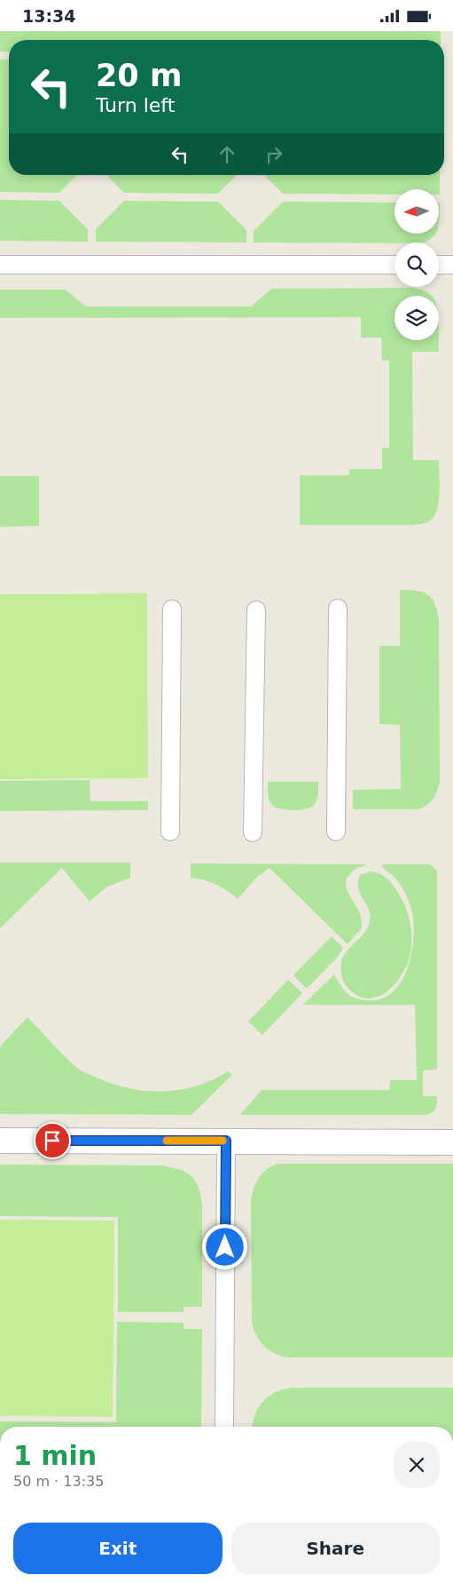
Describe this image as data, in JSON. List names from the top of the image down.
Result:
{
  "north": "left",
  "page": {
    "status": "13:34",
    "turn": ["20 m", "Turn left"],
    "heading": ["1 min", "50 m · 13:35"],
    "buttons": ["Exit", "Share"]
  }
}
